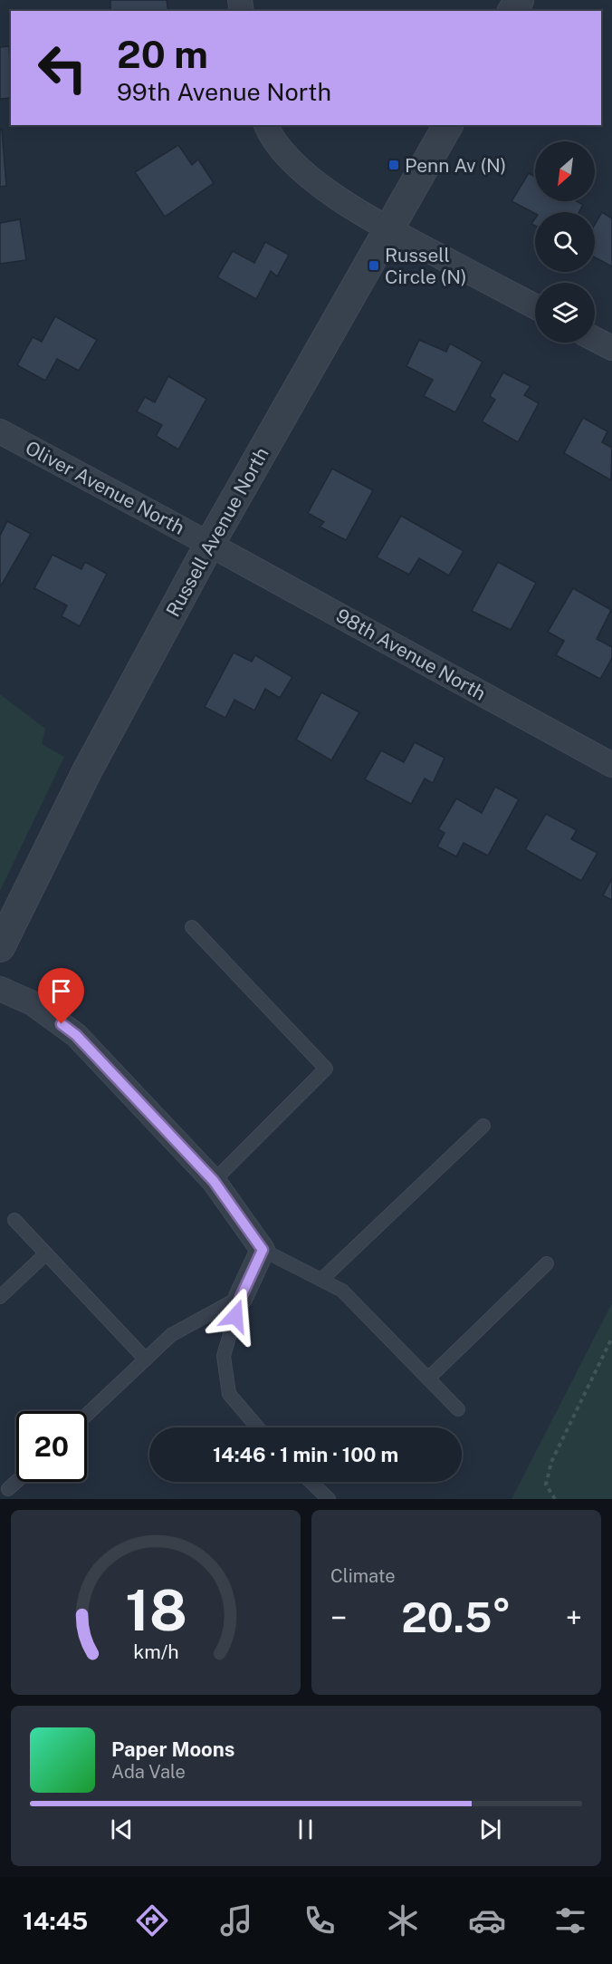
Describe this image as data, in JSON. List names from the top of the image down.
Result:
{
  "streets": {
    "street": ["Oliver Avenue North", "Russell Avenue North", "98th Avenue North"]
  },
  "crossings": [
    ["Oliver Avenue North", "Russell Avenue North"],
    ["Oliver Avenue North", "98th Avenue North"],
    ["Russell Avenue North", "98th Avenue North"]
  ],
  "places": {
    "transit": ["Penn Av (N)", "Russell Circle (N)"]
  },
  "north": "bottom left",
  "page": {
    "turn": ["20 m", "99th Avenue North"],
    "limit": "20",
    "trip": "14:46 · 1 min · 100 m",
    "tile": "Climate",
    "heat": ["−", "20.5°", "+"],
    "song": ["Paper Moons", "Ada Vale"],
    "tabs": "14:45",
    "gauge": ["18", "km/h"]
  }
}
